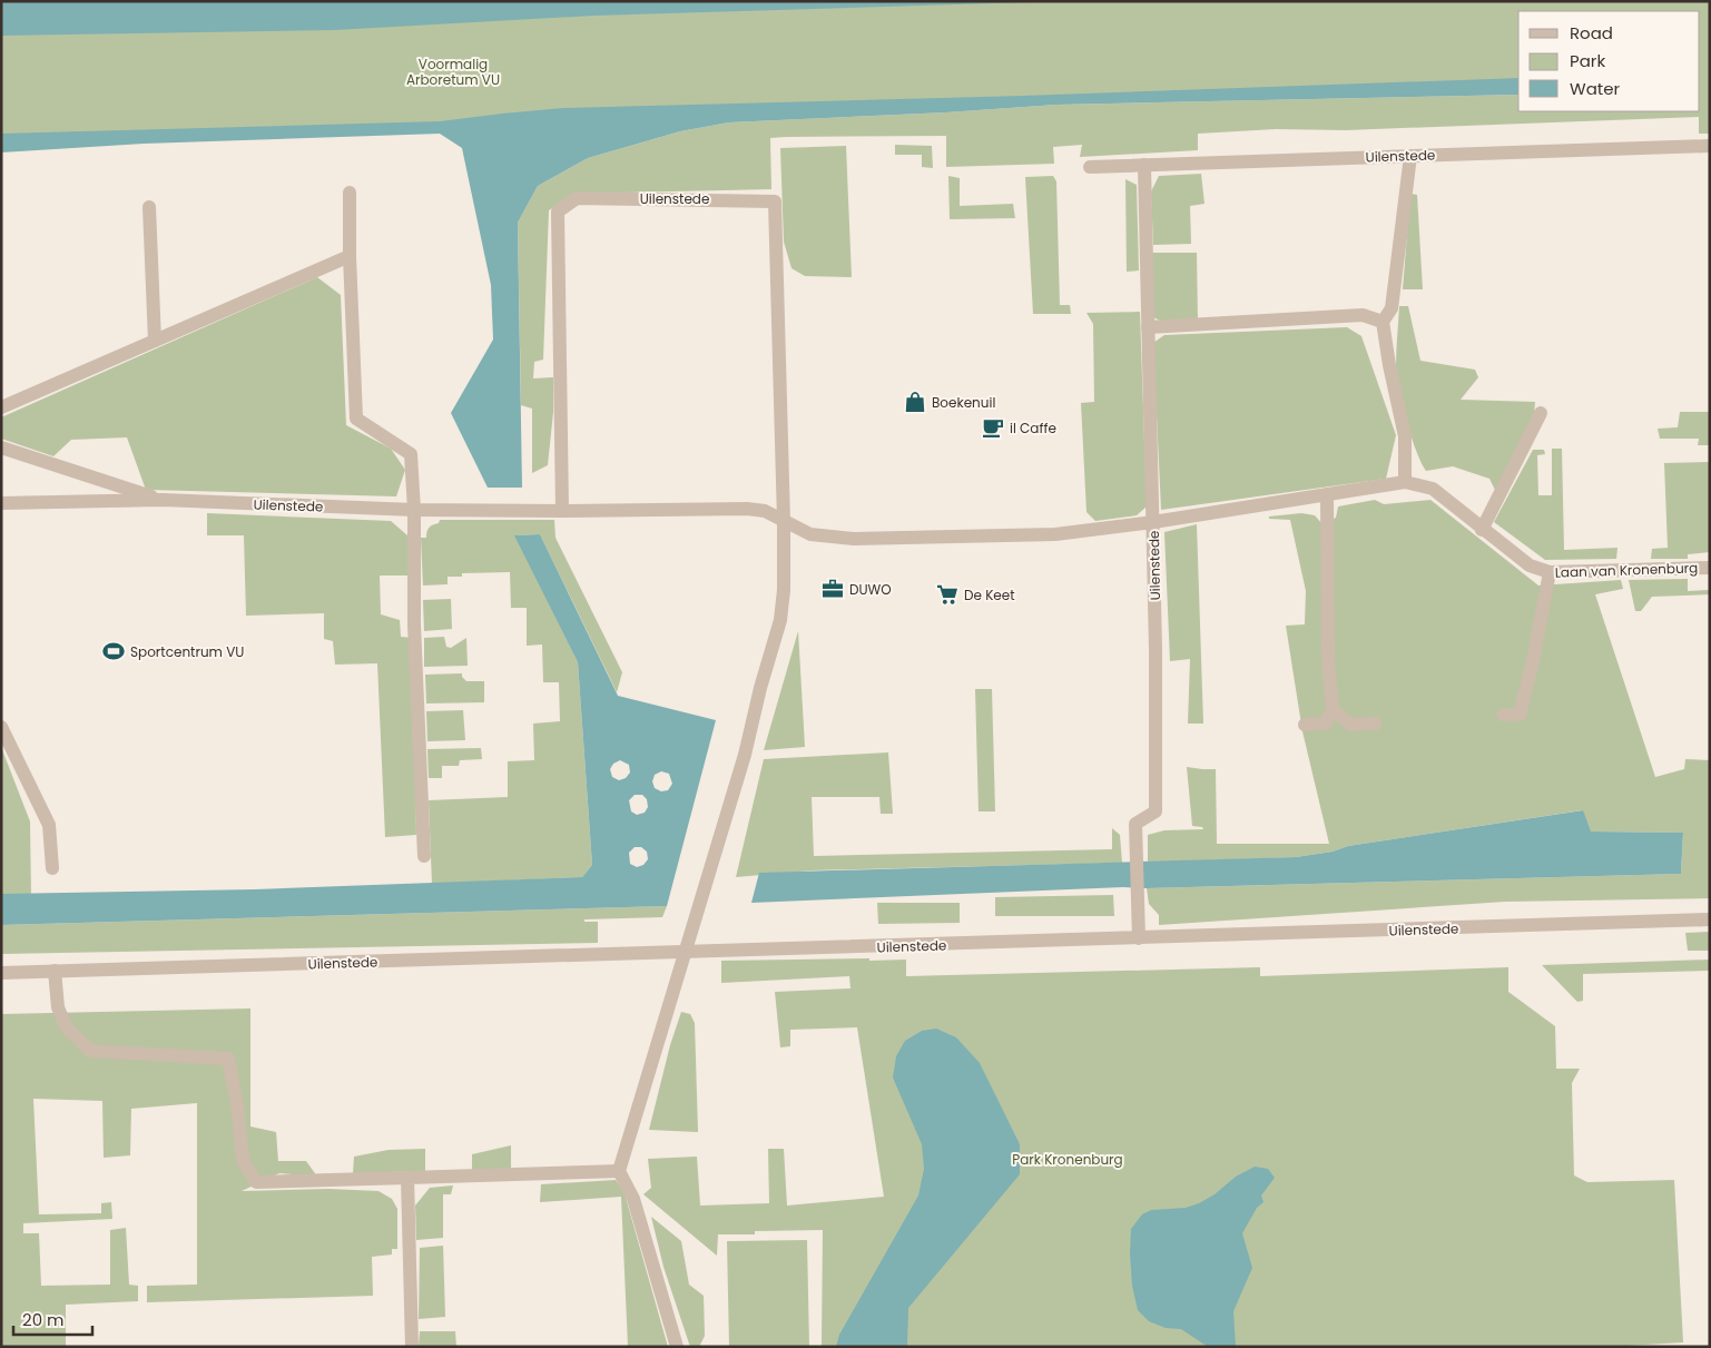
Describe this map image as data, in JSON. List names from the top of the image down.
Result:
{
  "streets": {
    "street": ["Uilenstede", "Laan van Kronenburg"]
  },
  "parks": ["Voormalig Arboretum VU", "Park Kronenburg"],
  "places": {
    "shop": ["Boekenuil"],
    "cafe": ["il Caffe"],
    "office": ["DUWO"],
    "supermarket": ["De Keet"],
    "sports": ["Sportcentrum VU"]
  },
  "legend": ["Road", "Park", "Water"],
  "scale_bar": "20 m"
}
